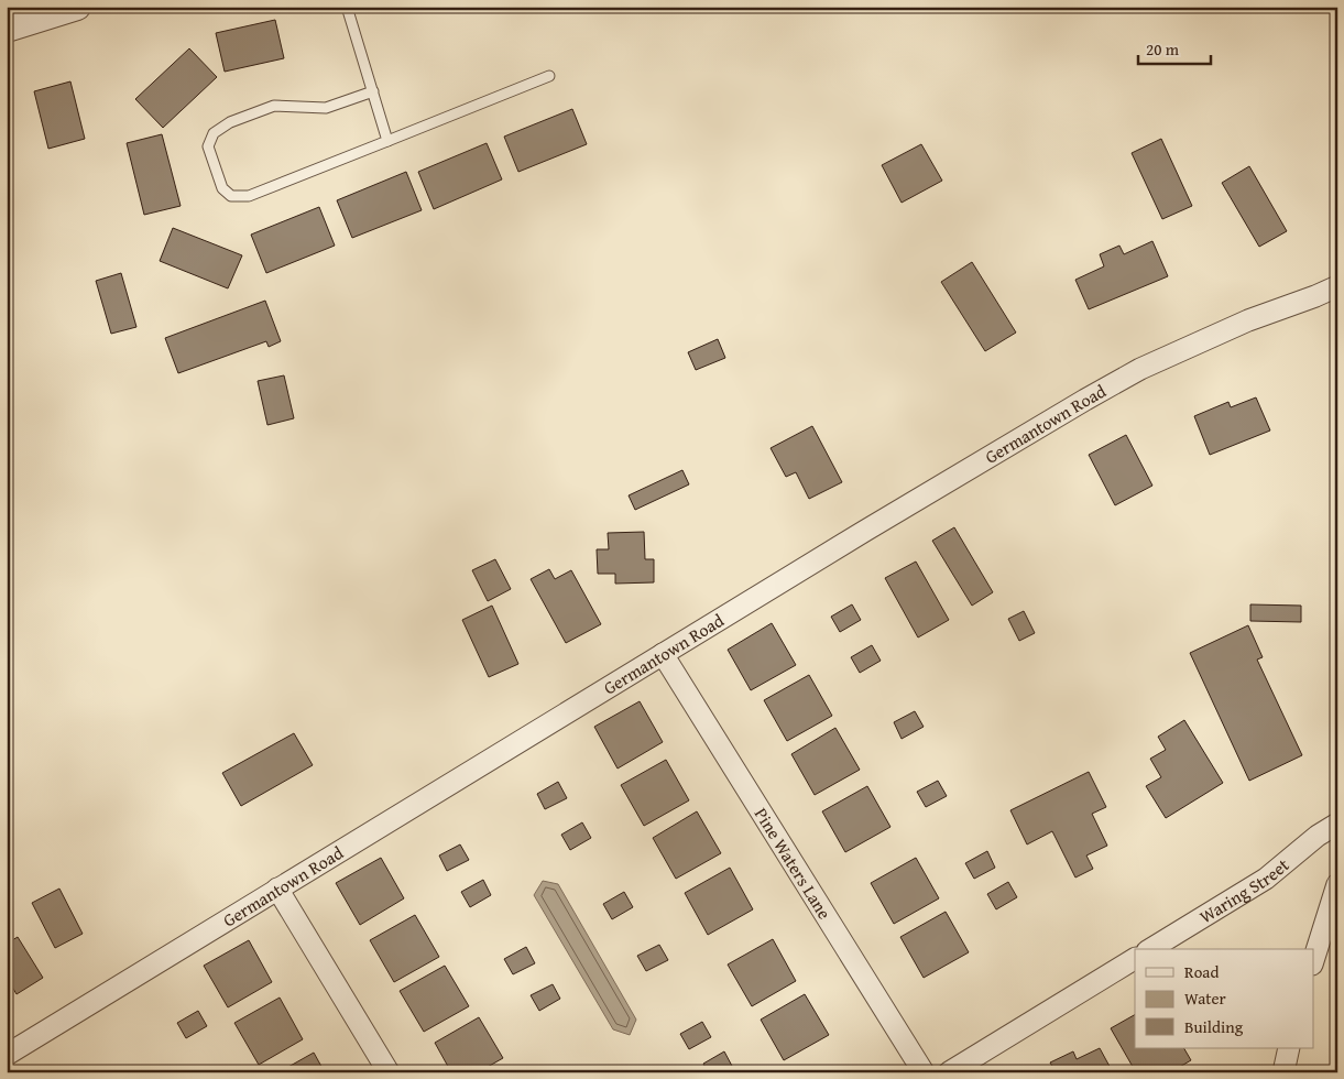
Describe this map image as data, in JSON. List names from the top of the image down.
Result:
{
  "streets": {
    "street": ["Germantown Road", "Pine Waters Lane", "Waring Street"]
  },
  "crossings": [
    ["Germantown Road", "Pine Waters Lane"]
  ],
  "legend": ["Road", "Water", "Building"],
  "scale_bar": "20 m"
}
